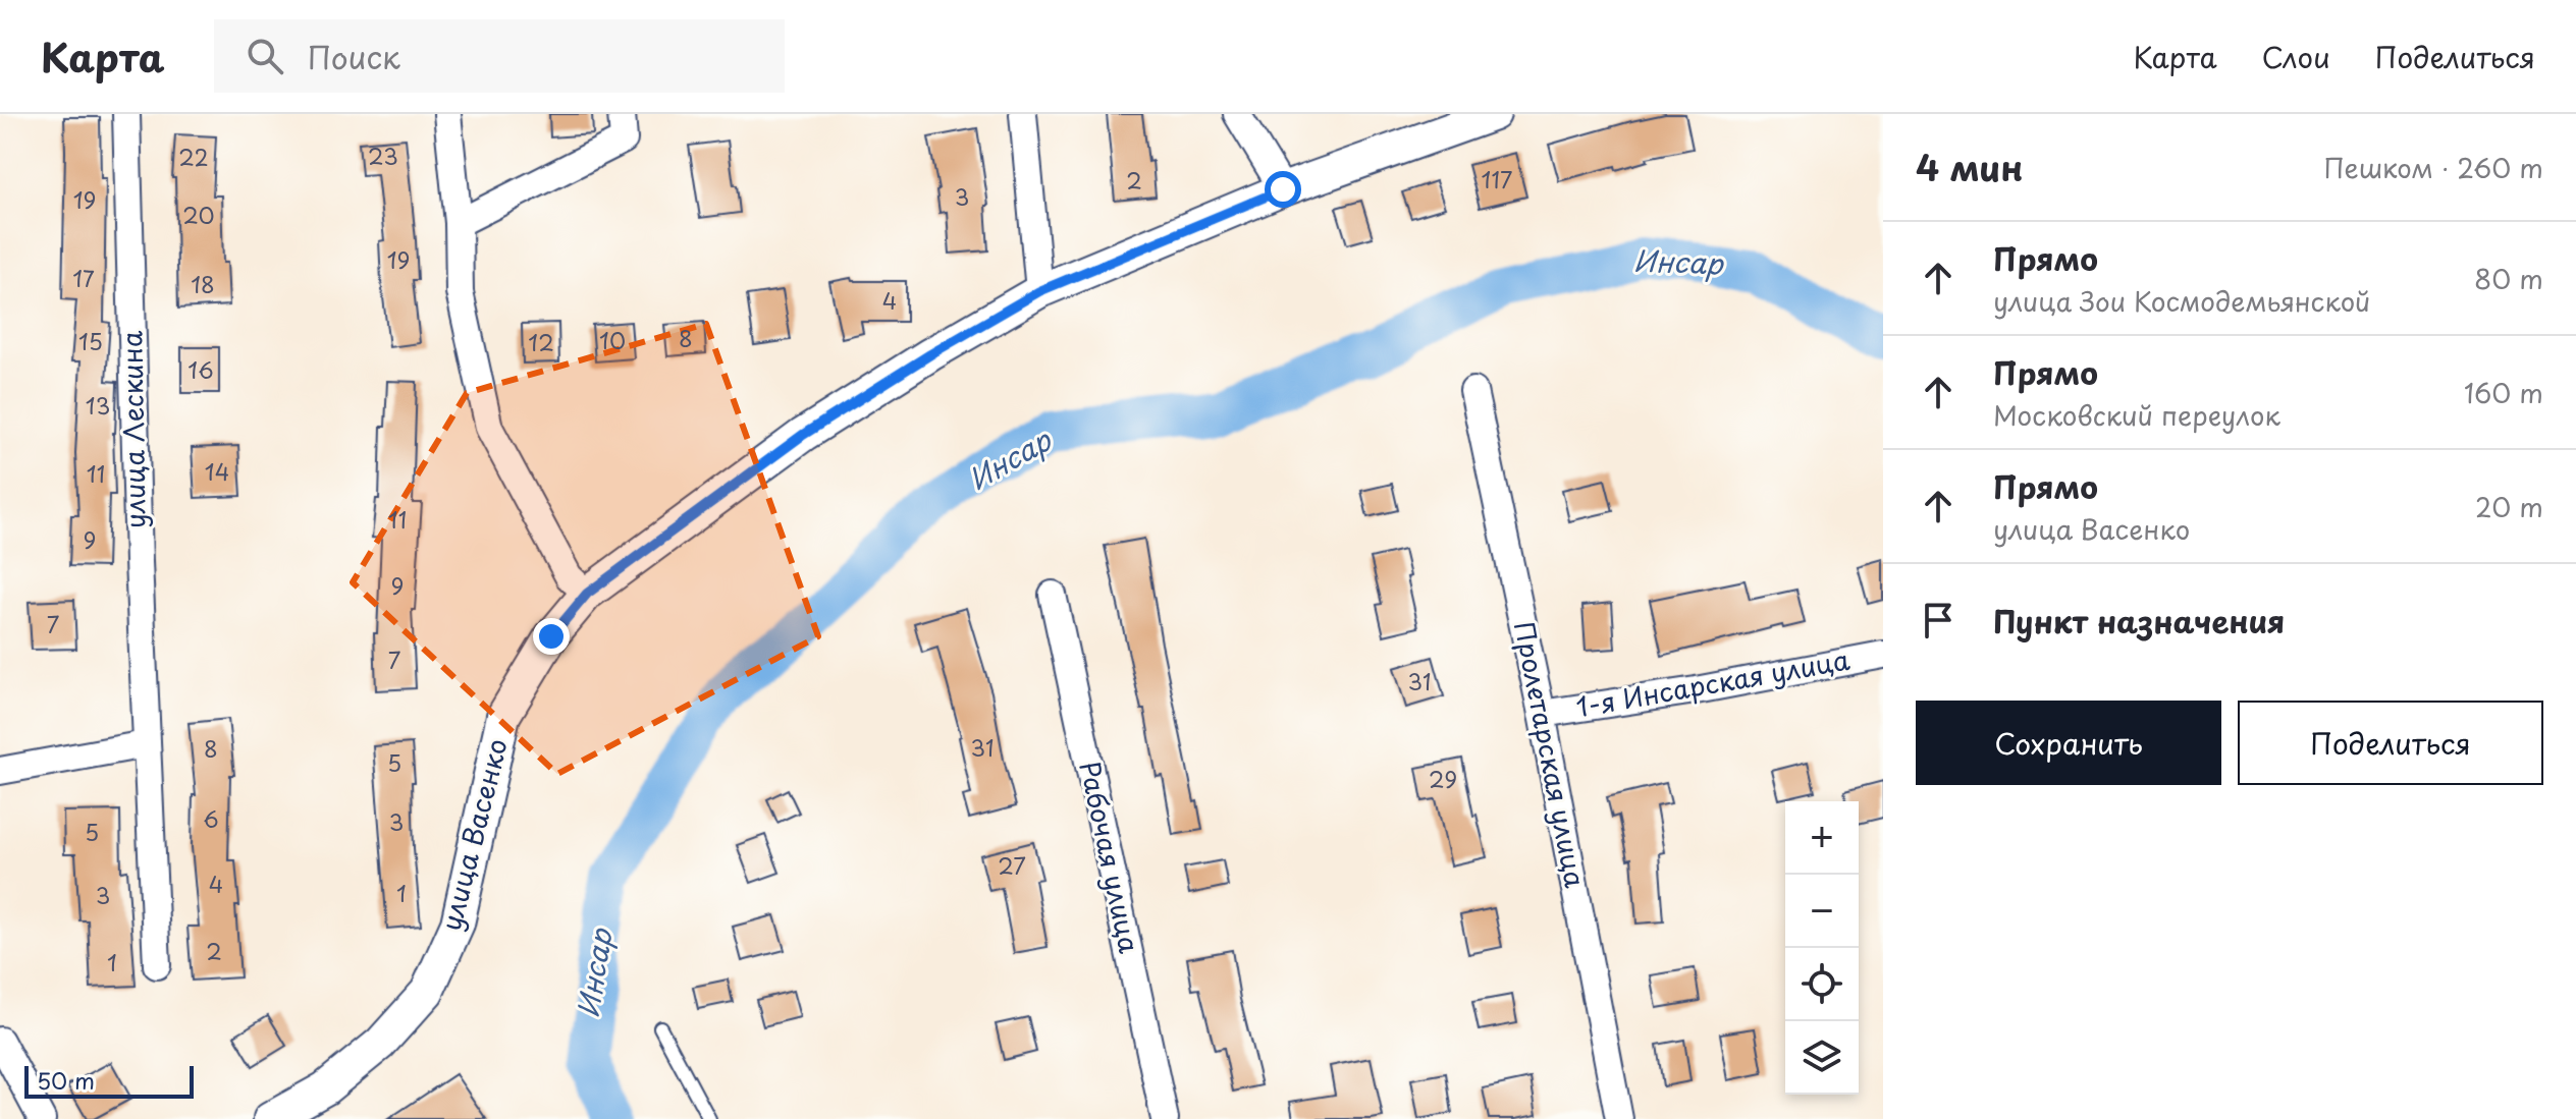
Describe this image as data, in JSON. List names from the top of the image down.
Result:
{
  "streets": {
    "street": [
      "улица Лескина",
      "1-я Инсарская улица",
      "Пролетарская улица",
      "улица Васенко",
      "Рабочая улица"
    ]
  },
  "crossings": [
    ["1-я Инсарская улица", "Пролетарская улица"]
  ],
  "water": ["Инсар"],
  "house_numbers": [
    "23",
    "22",
    "117",
    "2",
    "3",
    "19",
    "20",
    "19",
    "17",
    "18",
    "4",
    "8",
    "10",
    "15",
    "12",
    "16",
    "13",
    "14",
    "11",
    "11",
    "9",
    "9",
    "7",
    "7",
    "31",
    "31",
    "8",
    "5",
    "29",
    "6",
    "3",
    "5",
    "27",
    "4",
    "1",
    "3",
    "2",
    "1"
  ],
  "scale_bar": "50 m",
  "page": {
    "header": "Карта",
    "search": "Поиск",
    "nav": ["Карта", "Слои", "Поделиться"],
    "heading": ["4 мин", "Пешком · 260 m"],
    "list": [
      ["Прямо", "улица Зои Космодемьянской", "80 m"],
      ["Прямо", "Московский переулок", "160 m"],
      ["Прямо", "улица Васенко", "20 m"],
      "Пункт назначения"
    ],
    "buttons": ["Сохранить", "Поделиться"],
    "map_buttons": ["+", "−"],
    "scale": "50 m"
  }
}
